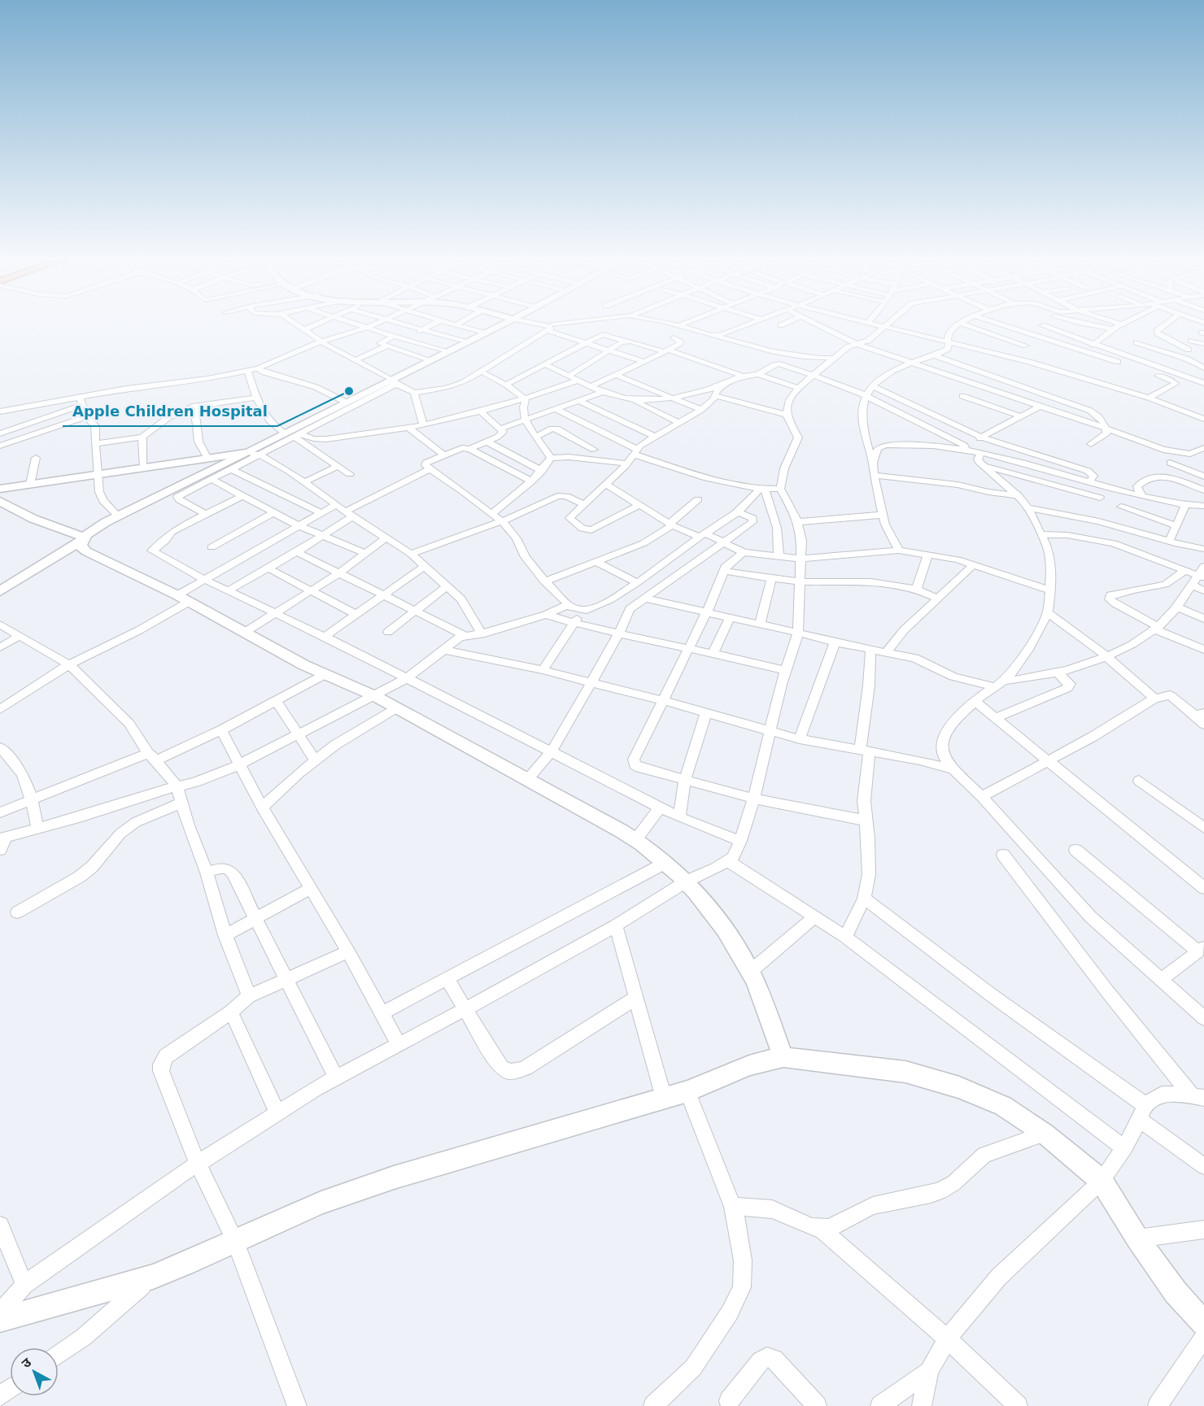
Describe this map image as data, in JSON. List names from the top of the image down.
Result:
{
  "places": ["Apple Children Hospital"],
  "north": "top left"
}
